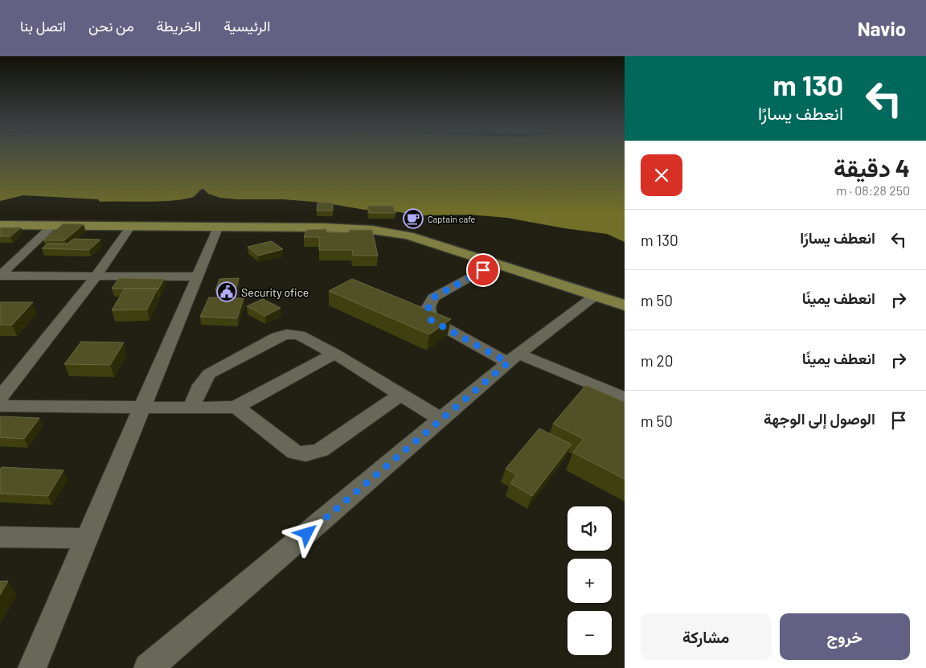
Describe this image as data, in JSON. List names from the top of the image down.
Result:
{
  "places": {
    "cafe": ["Captain cafe"],
    "public building": ["Security ofice"]
  },
  "page": {
    "header": "Navio",
    "nav": [
      "الرئيسية",
      "الخريطة",
      "من نحن",
      "اتصل بنا"
    ],
    "turn": ["130 m", "انعطف يسارًا"],
    "heading": ["4 دقيقة", "250 m · 08:28"],
    "list": [
      {
        "name": "انعطف يسارًا",
        "value": "130 m"
      },
      {
        "name": "انعطف يمينًا",
        "value": "50 m"
      },
      {
        "name": "انعطف يمينًا",
        "value": "20 m"
      },
      {
        "name": "الوصول إلى الوجهة",
        "value": "50 m"
      }
    ],
    "map_buttons": ["+", "−"],
    "buttons": ["خروج", "مشاركة"]
  }
}
